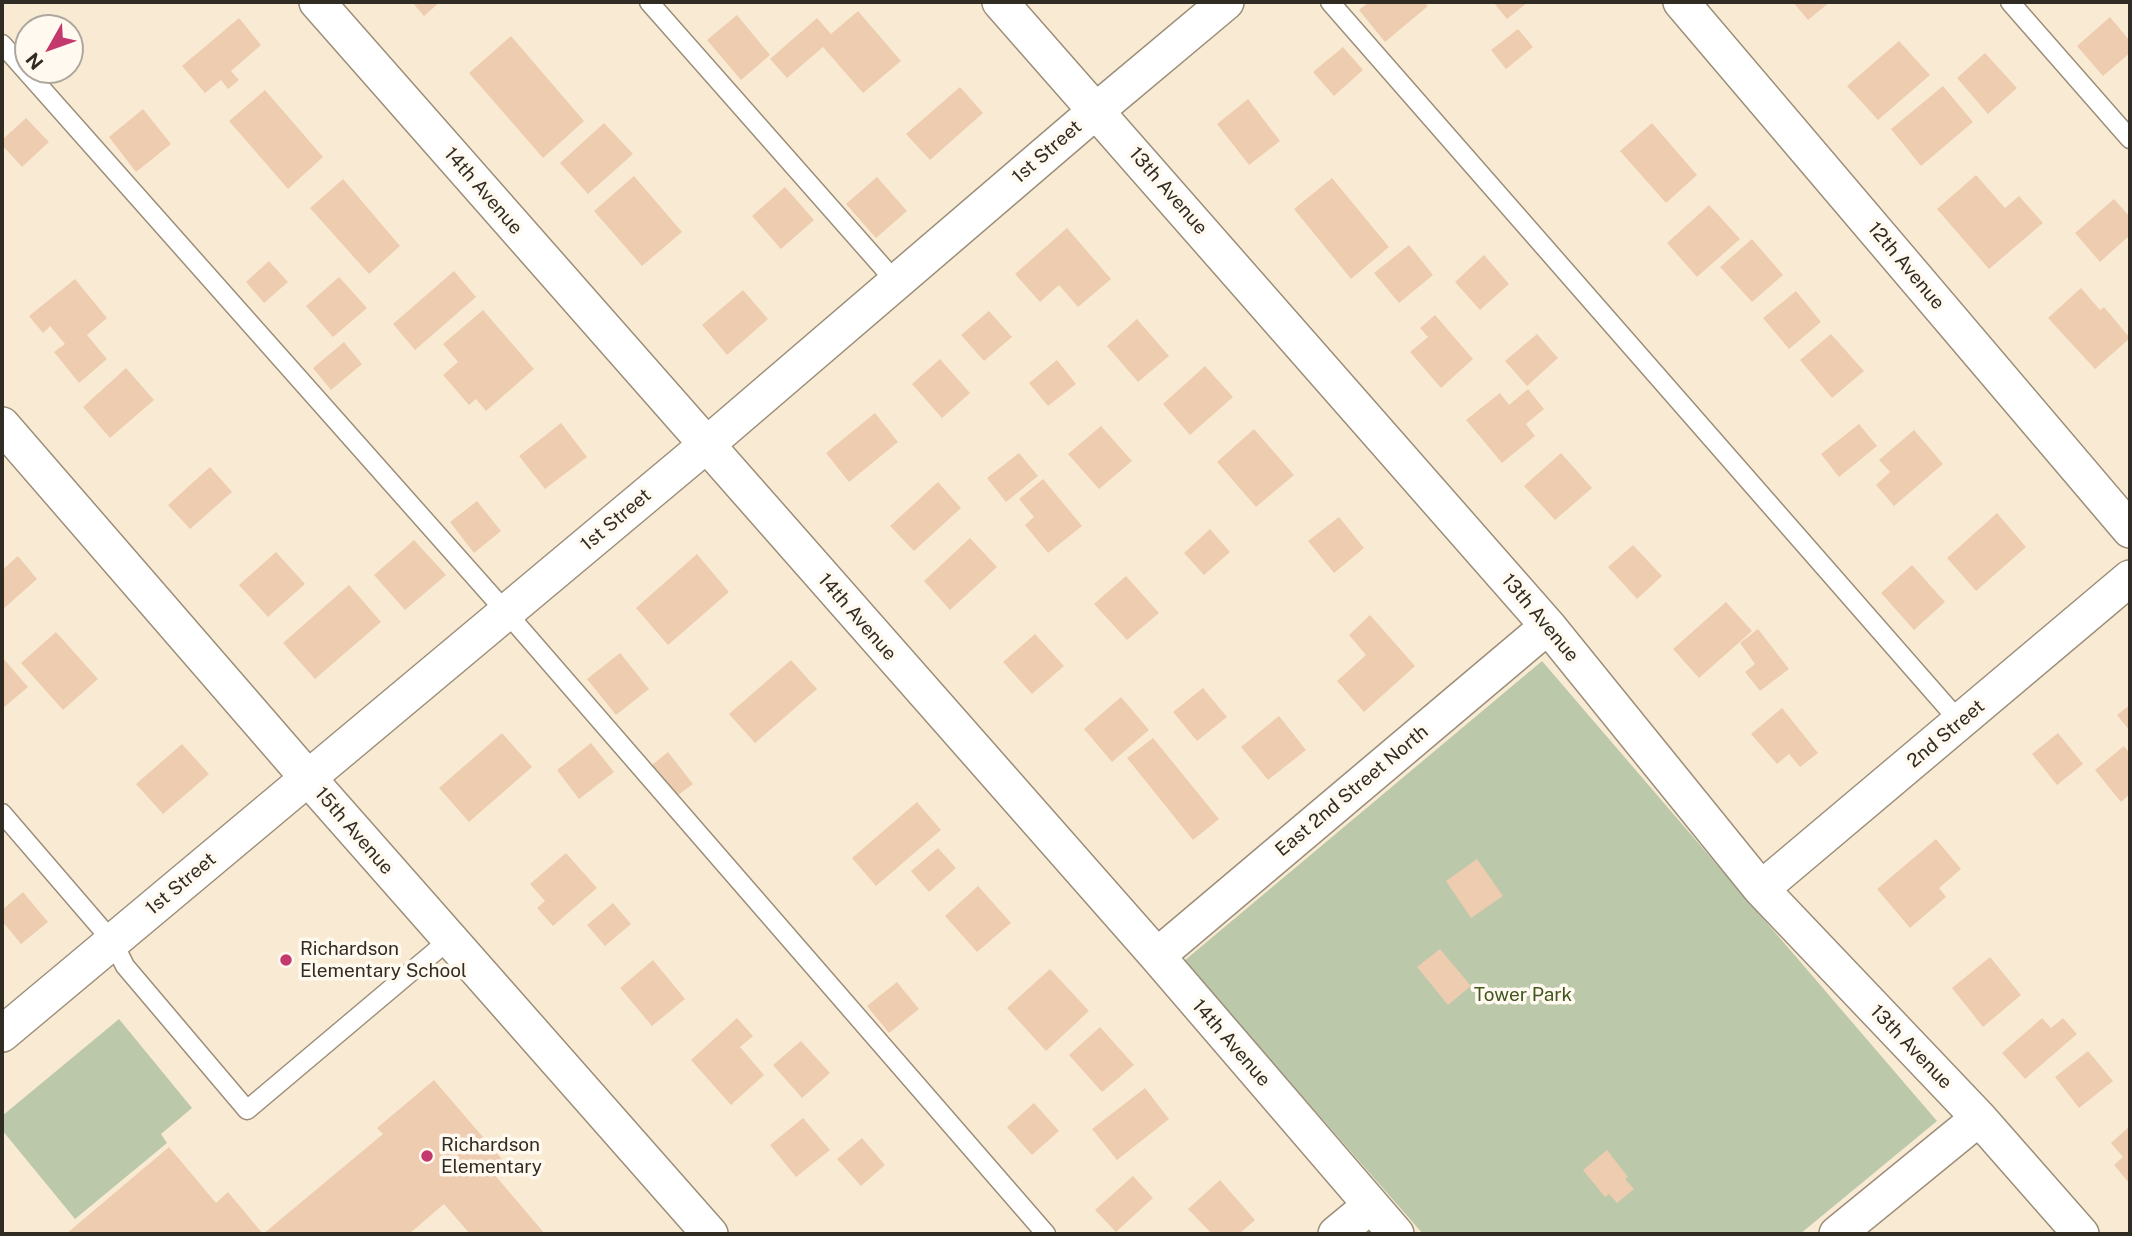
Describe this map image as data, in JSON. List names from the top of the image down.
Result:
{
  "streets": {
    "street": [
      "1st Street",
      "14th Avenue",
      "13th Avenue",
      "12th Avenue",
      "2nd Street",
      "East 2nd Street North",
      "15th Avenue"
    ]
  },
  "crossings": [
    ["1st Street", "14th Avenue"],
    ["1st Street", "13th Avenue"],
    ["1st Street", "15th Avenue"],
    ["14th Avenue", "East 2nd Street North"],
    ["13th Avenue", "2nd Street"],
    ["13th Avenue", "East 2nd Street North"]
  ],
  "parks": ["Tower Park"],
  "places": ["Richardson Elementary School", "Richardson Elementary"],
  "north": "bottom left"
}
